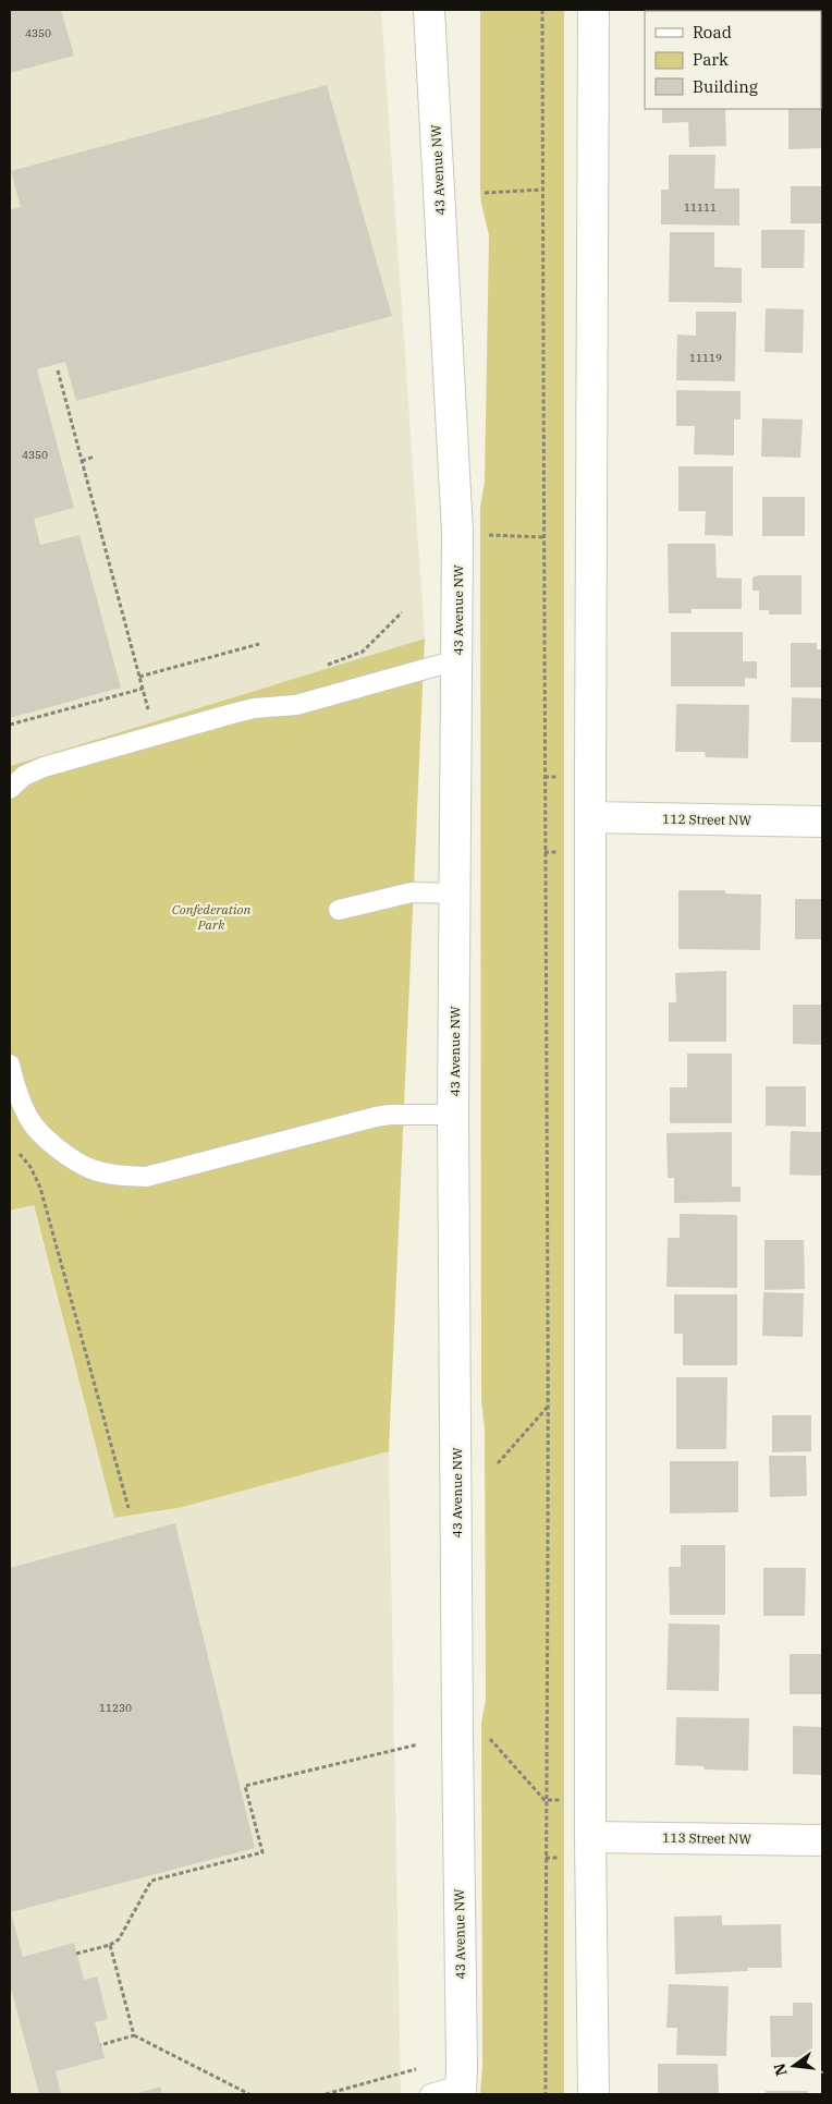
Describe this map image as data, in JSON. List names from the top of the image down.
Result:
{
  "streets": {
    "street": ["43 Avenue NW", "112 Street NW", "113 Street NW"]
  },
  "parks": ["Confederation Park"],
  "house_numbers": [
    "4350",
    "11111",
    "11119",
    "4350",
    "11230"
  ],
  "legend": ["Road", "Park", "Building"],
  "north": "left"
}
